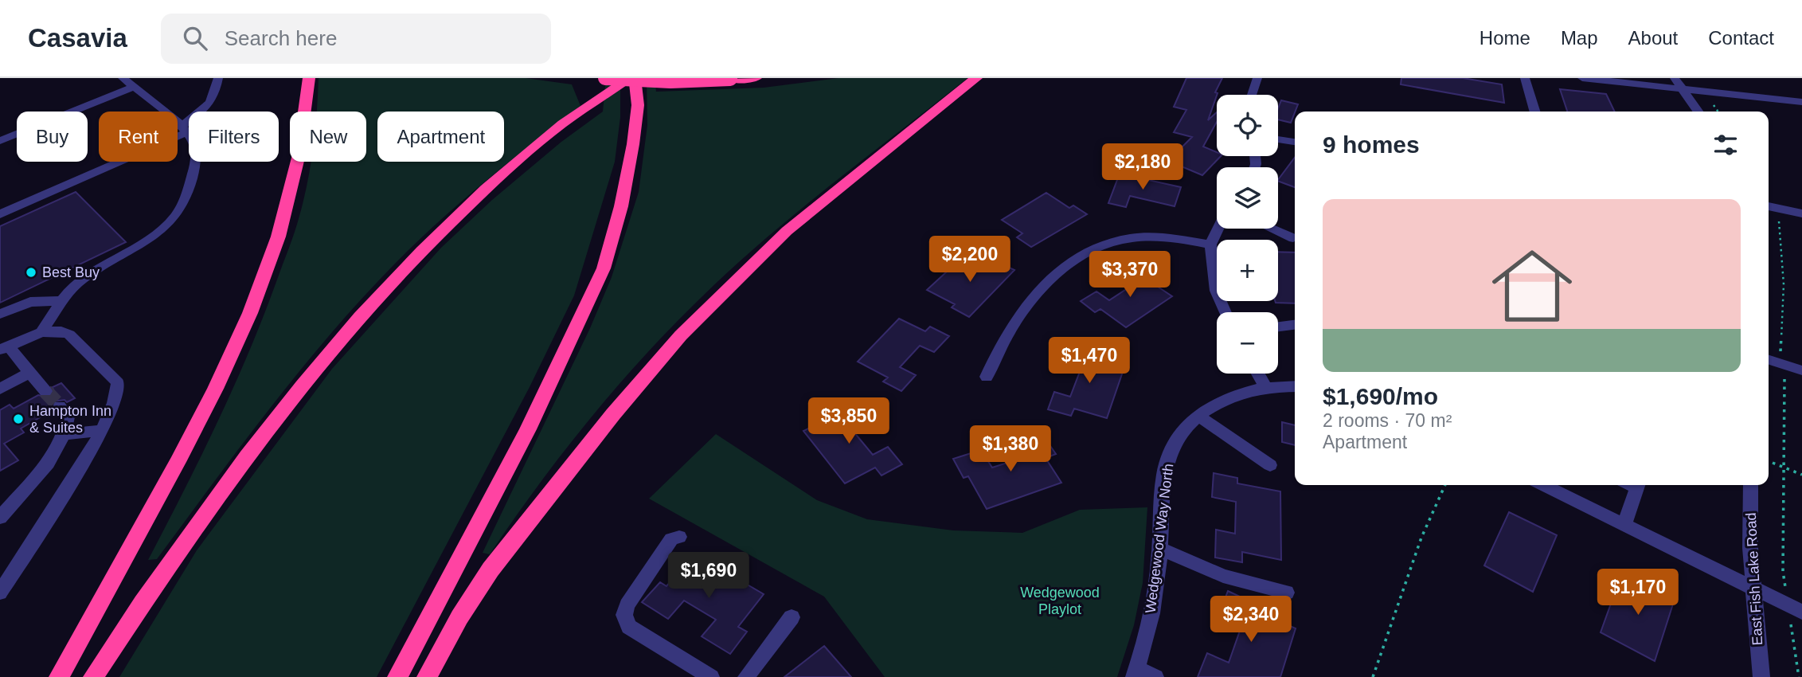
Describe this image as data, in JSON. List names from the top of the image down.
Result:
{
  "streets": {
    "street": ["Wedgewood Way North", "East Fish Lake Road"]
  },
  "parks": ["Wedgewood Playlot"],
  "places": ["Best Buy", "Hampton Inn & Suites"],
  "page": {
    "header": "Casavia",
    "search": "Search here",
    "nav": [
      "Home",
      "Map",
      "About",
      "Contact"
    ],
    "map_buttons": ["+", "−"],
    "chip": [
      "Buy",
      "Rent",
      "Filters",
      "New",
      "Apartment"
    ],
    "heading": "9 homes",
    "price": [
      "$2,180",
      "$2,200",
      "$3,370",
      "$1,470",
      "$3,850",
      "$1,380",
      "$1,690",
      "$1,170",
      "$2,340"
    ],
    "list": [
      {
        "name": "$1,690/mo",
        "note": "2 rooms · 70 m² · Apartment"
      }
    ]
  }
}
